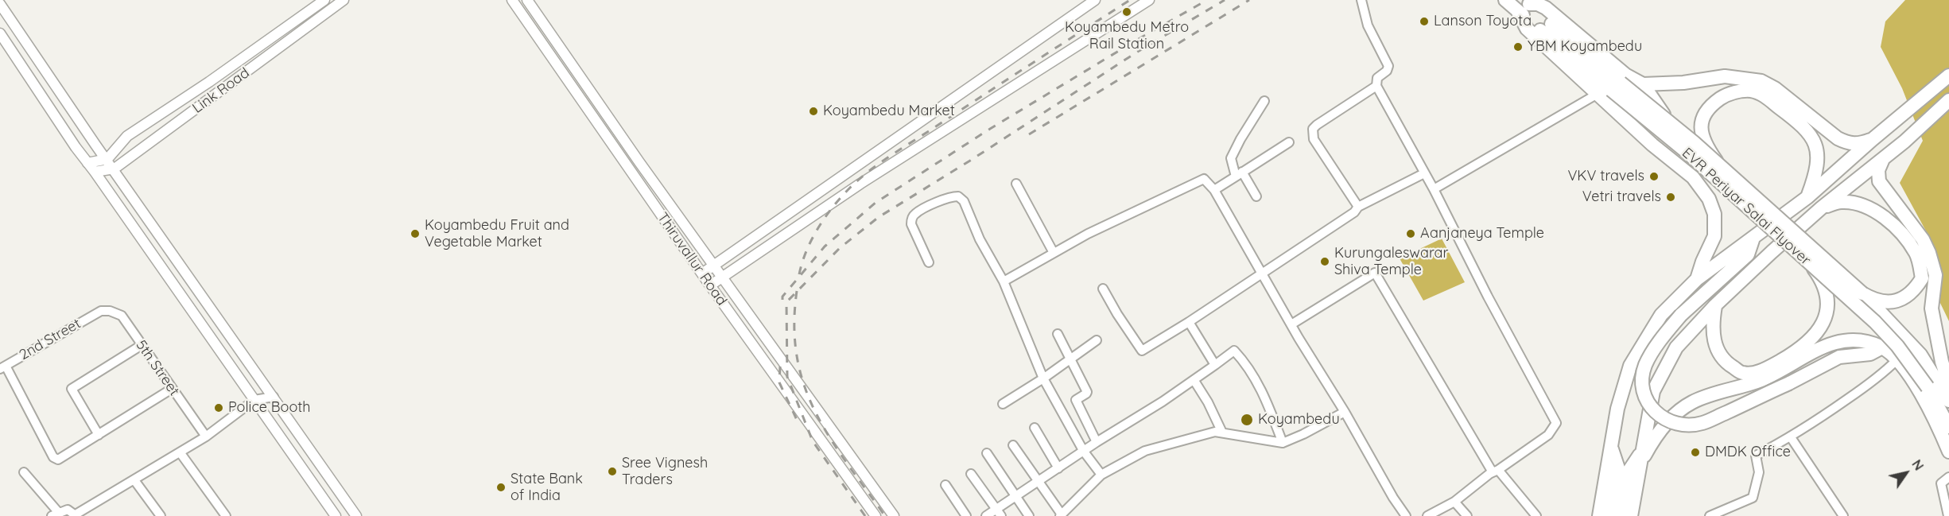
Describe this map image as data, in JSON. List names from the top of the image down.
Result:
{
  "streets": {
    "main road": ["EVR Periyar Salai Flyover"],
    "street": [
      "Link Road",
      "Thiruvallur Road",
      "2nd Street",
      "5th Street"
    ]
  },
  "crossings": [
    ["2nd Street", "5th Street"]
  ],
  "places": [
    "Koyambedu Metro Rail Station",
    "Lanson Toyota",
    "YBM Koyambedu",
    "Koyambedu Market",
    "VKV travels",
    "Vetri travels",
    "Koyambedu Fruit and Vegetable Market",
    "Aanjaneya Temple",
    "Kurungaleswarar Shiva Temple",
    "Police Booth",
    "Koyambedu",
    "DMDK Office",
    "Sree Vignesh Traders",
    "State Bank of India"
  ],
  "north": "top right"
}
